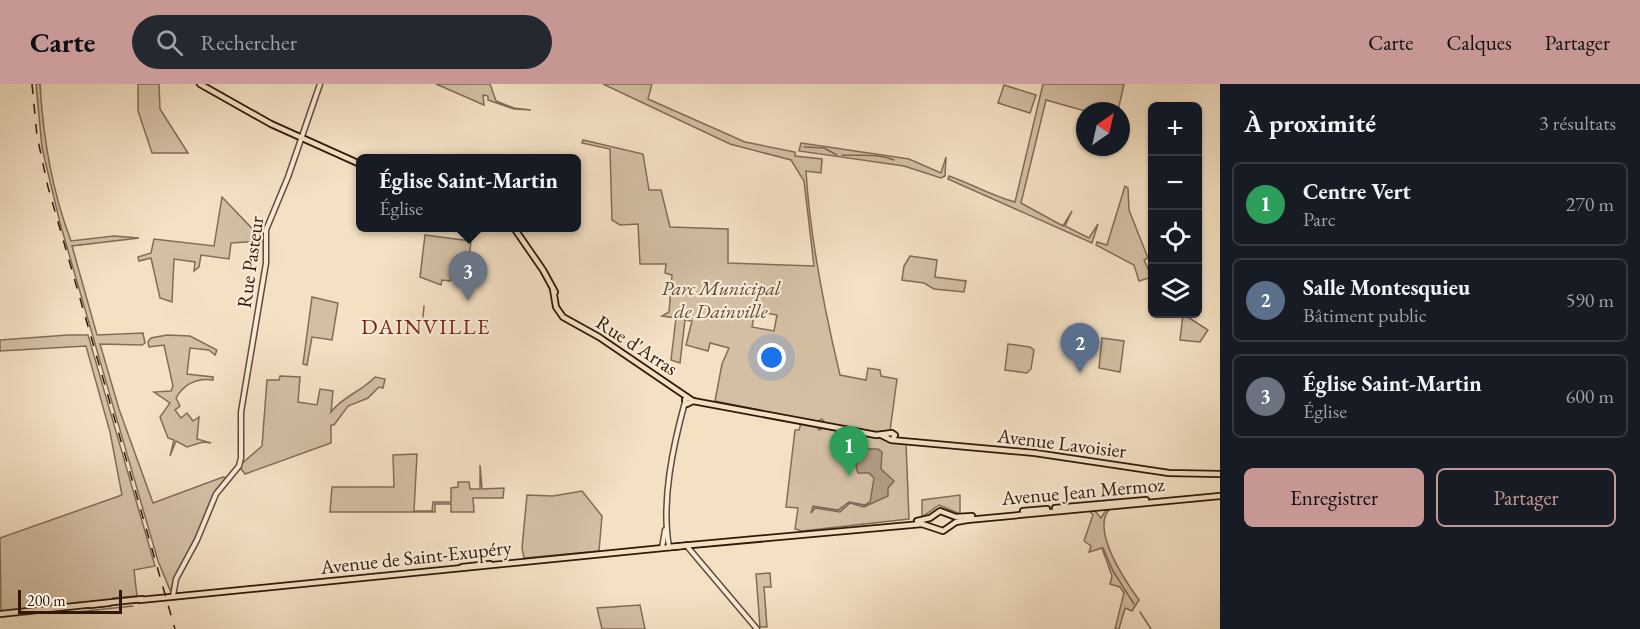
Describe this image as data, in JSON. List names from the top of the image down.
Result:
{
  "streets": {
    "main road": [
      "Rue d'Arras",
      "Avenue Lavoisier",
      "Avenue Jean Mermoz",
      "Avenue de Saint-Exupéry"
    ],
    "street": ["Rue Pasteur"]
  },
  "crossings": [
    ["Rue Pasteur", "Avenue de Saint-Exupéry"],
    ["Rue d'Arras", "Avenue Lavoisier"]
  ],
  "districts": ["DAINVILLE"],
  "parks": ["Parc Municipal de Dainville"],
  "scale_bar": "200 m",
  "north": "top right",
  "page": {
    "header": "Carte",
    "search": "Rechercher",
    "nav": ["Carte", "Calques", "Partager"],
    "heading": ["À proximité", "3 résultats"],
    "map_buttons": ["+", "−"],
    "popup": ["Église Saint-Martin", "Église"],
    "list": [
      {
        "mark": "1",
        "name": "Centre Vert",
        "note": "Parc",
        "value": "270 m"
      },
      {
        "mark": "2",
        "name": "Salle Montesquieu",
        "note": "Bâtiment public",
        "value": "590 m"
      },
      {
        "mark": "3",
        "name": "Église Saint-Martin",
        "note": "Église",
        "value": "600 m"
      }
    ],
    "pins": ["3", "2", "1"],
    "buttons": ["Enregistrer", "Partager"],
    "scale": "200 m"
  }
}
